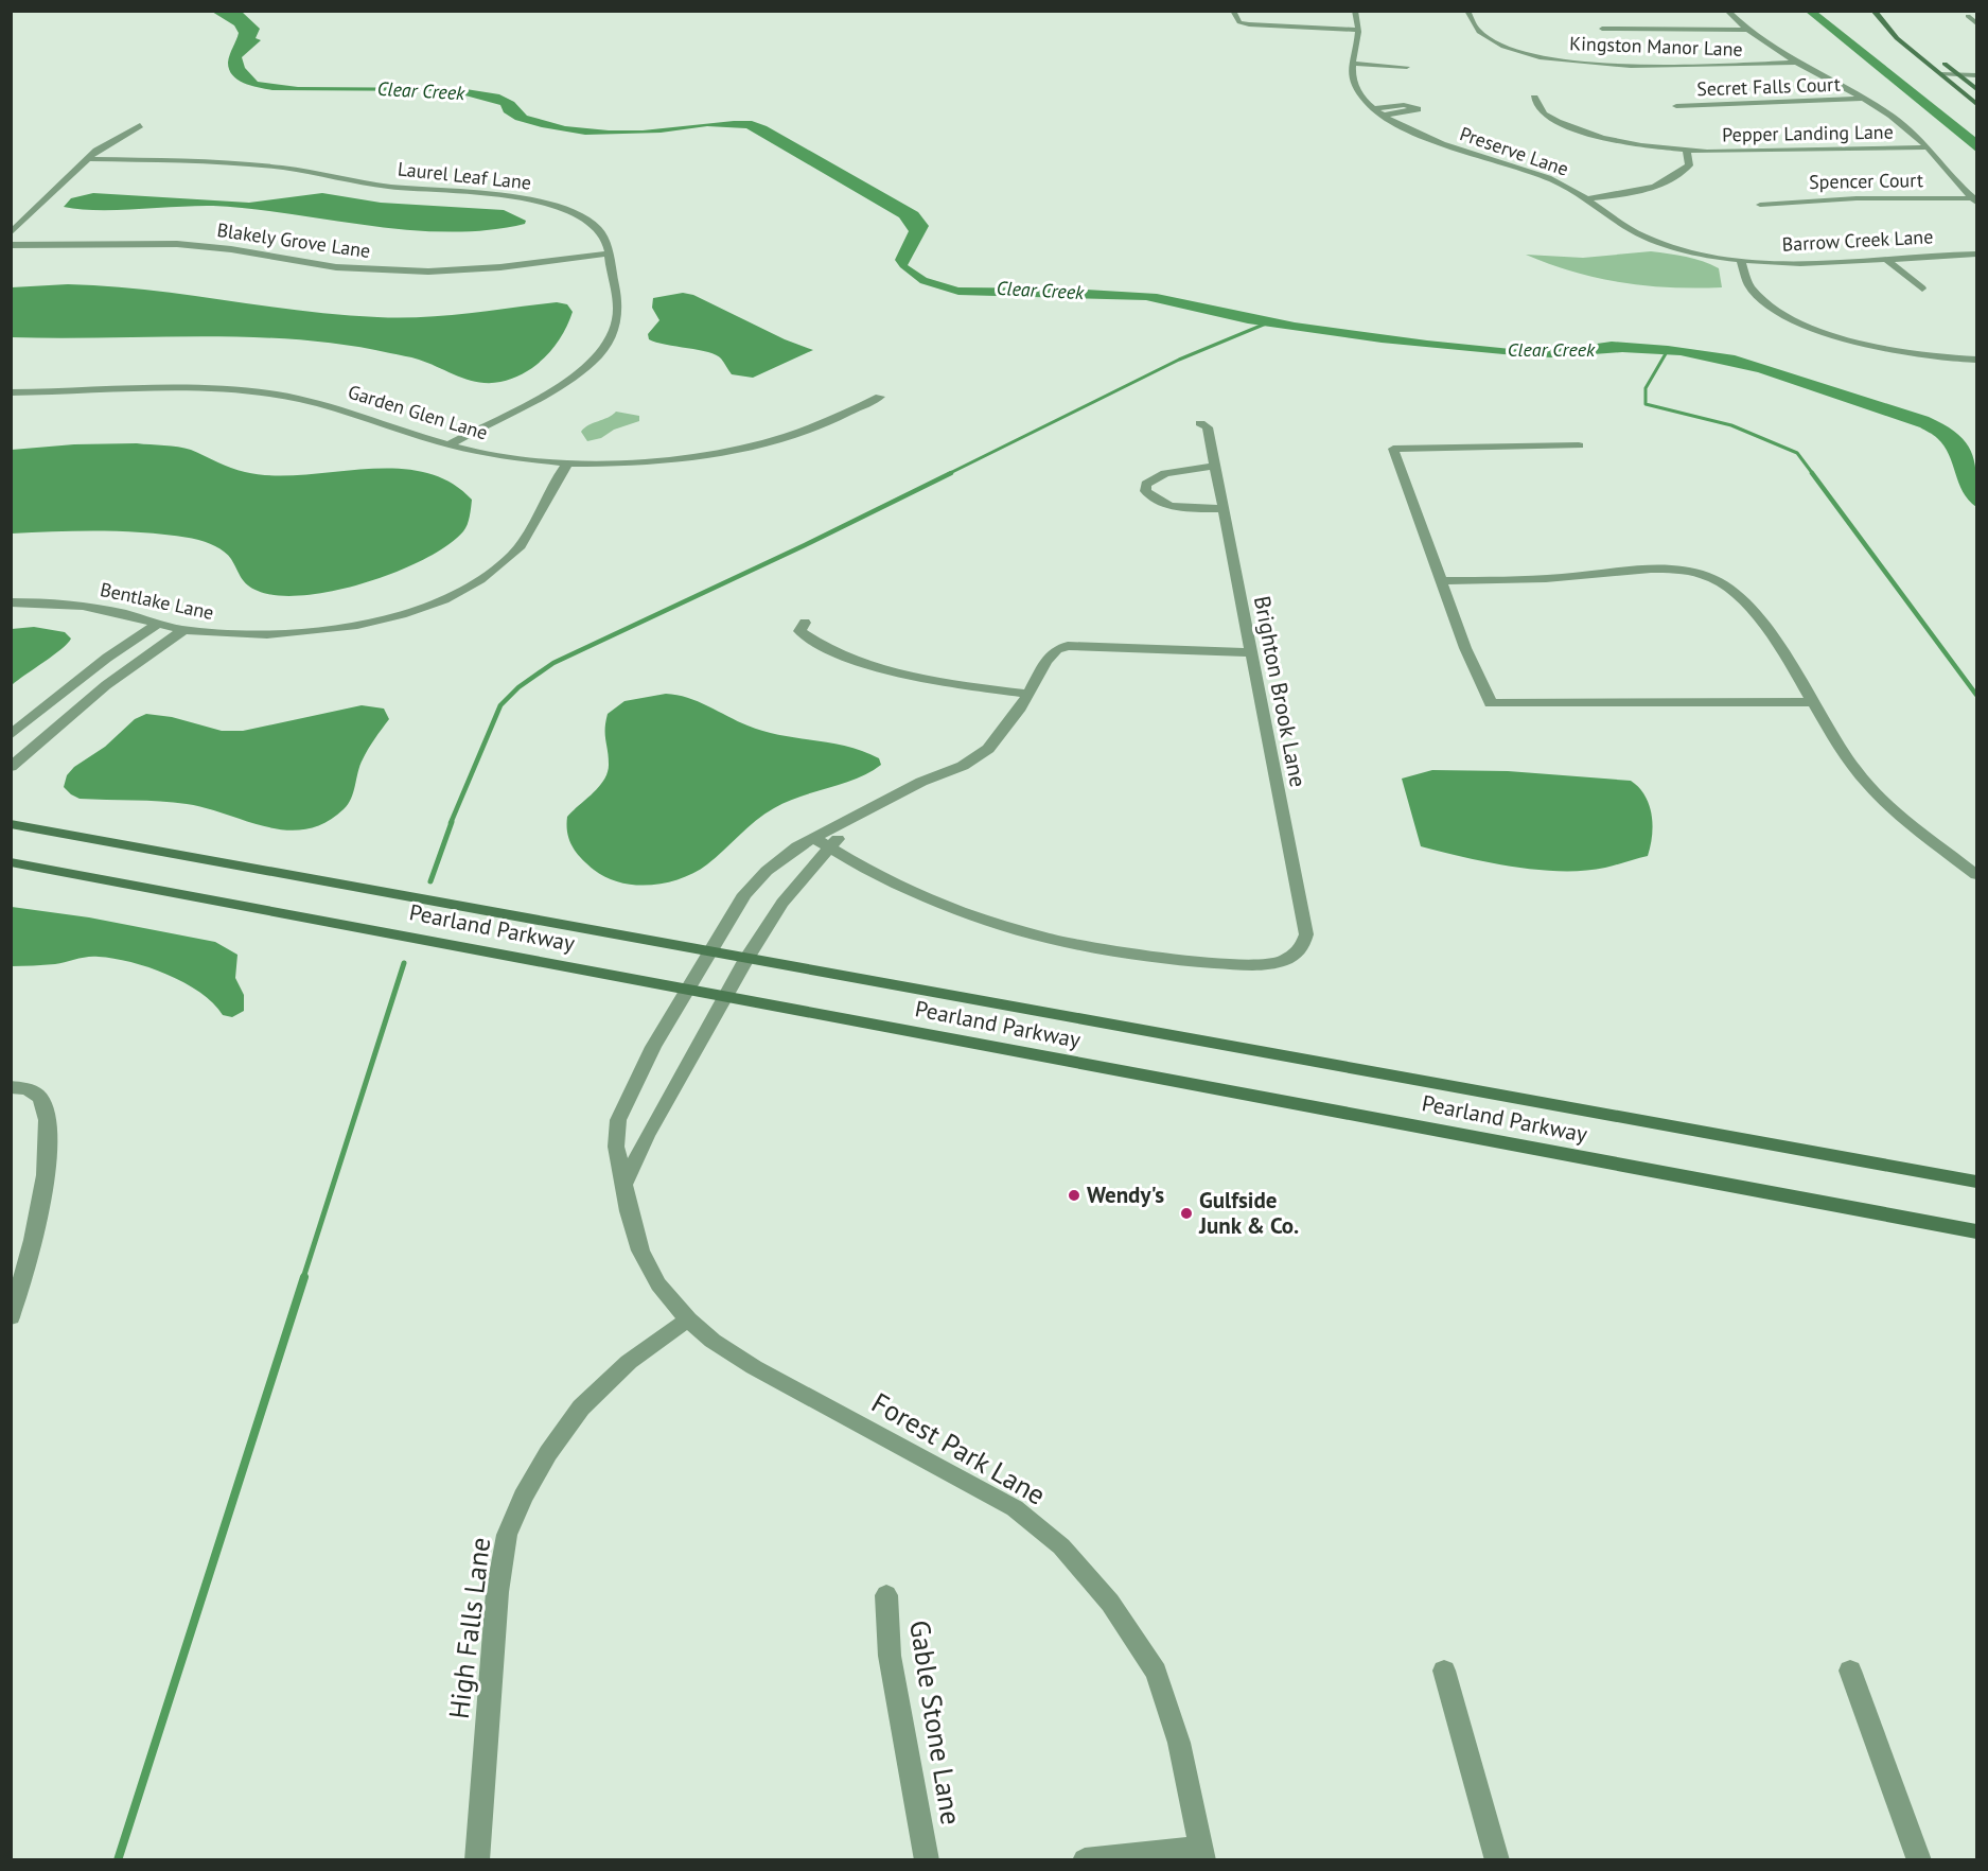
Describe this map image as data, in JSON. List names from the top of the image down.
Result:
{
  "streets": {
    "main road": ["Pearland Parkway"],
    "street": [
      "Kingston Manor Lane",
      "Secret Falls Court",
      "Pepper Landing Lane",
      "Preserve Lane",
      "Laurel Leaf Lane",
      "Spencer Court",
      "Blakely Grove Lane",
      "Barrow Creek Lane",
      "Garden Glen Lane",
      "Bentlake Lane",
      "Brighton Brook Lane",
      "Forest Park Lane",
      "High Falls Lane",
      "Gable Stone Lane"
    ]
  },
  "crossings": [
    ["Preserve Lane", "Barrow Creek Lane"],
    ["Laurel Leaf Lane", "Blakely Grove Lane"],
    ["Laurel Leaf Lane", "Garden Glen Lane"],
    ["Garden Glen Lane", "Bentlake Lane"],
    ["Brighton Brook Lane", "Forest Park Lane"],
    ["Pearland Parkway", "Forest Park Lane"],
    ["Forest Park Lane", "High Falls Lane"]
  ],
  "water": ["Clear Creek"],
  "places": ["Wendy's", "Gulfside Junk & Co."]
}
